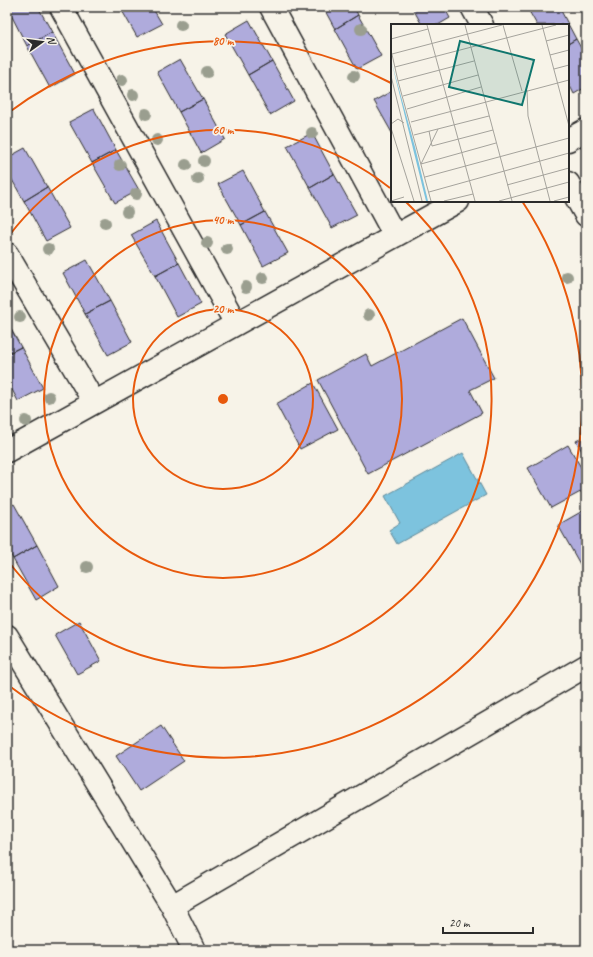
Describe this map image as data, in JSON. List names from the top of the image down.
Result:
{
  "scale_bar": "20 m",
  "north": "right",
  "rings": [
    "80 m",
    "60 m",
    "40 m",
    "20 m"
  ]
}
